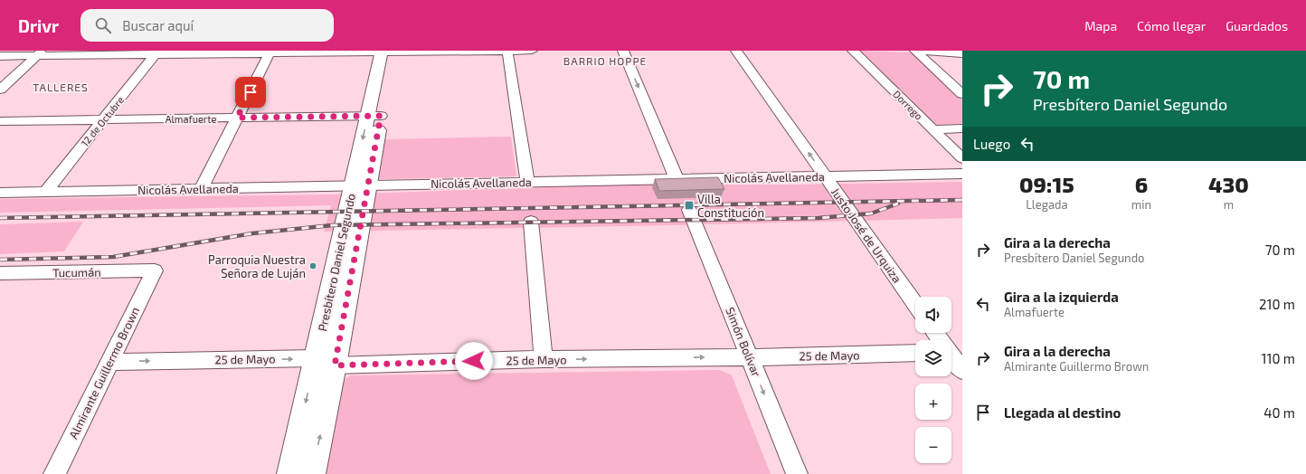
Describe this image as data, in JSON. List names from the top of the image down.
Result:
{
  "streets": {
    "main road": ["Presbítero Daniel Segundo"],
    "street": [
      "Dorrego",
      "Almafuerte",
      "12 de Octubre",
      "Nicolás Avellaneda",
      "Justo José de Urquiza",
      "Tucumán",
      "Simón Bolívar",
      "25 de Mayo",
      "Almirante Guillermo Brown"
    ]
  },
  "crossings": [
    ["Almafuerte", "12 de Octubre"],
    ["Almafuerte", "Presbítero Daniel Segundo"],
    ["12 de Octubre", "Nicolás Avellaneda"],
    ["Nicolás Avellaneda", "Justo José de Urquiza"],
    ["Nicolás Avellaneda", "Presbítero Daniel Segundo"],
    ["Presbítero Daniel Segundo", "25 de Mayo"],
    ["Tucumán", "Almirante Guillermo Brown"],
    ["Simón Bolívar", "25 de Mayo"],
    ["25 de Mayo", "Almirante Guillermo Brown"]
  ],
  "one_way": ["Simón Bolívar", "25 de Mayo"],
  "districts": ["BARRIO HOPPE", "TALLERES"],
  "places": {
    "transit": ["Villa Constitución"],
    "other": ["Parroquia Nuestra Señora de Luján"]
  },
  "page": {
    "header": "Drivr",
    "search": "Buscar aquí",
    "nav": ["Mapa", "Cómo llegar", "Guardados"],
    "turn": ["70 m", "Presbítero Daniel Segundo"],
    "then": "Luego",
    "eta": [
      "09:15",
      "Llegada",
      "6",
      "min",
      "430",
      "m"
    ],
    "list": [
      {
        "name": "Gira a la derecha",
        "note": "Presbítero Daniel Segundo",
        "value": "70 m"
      },
      {
        "name": "Gira a la izquierda",
        "note": "Almafuerte",
        "value": "210 m"
      },
      {
        "name": "Gira a la derecha",
        "note": "Almirante Guillermo Brown",
        "value": "110 m"
      },
      {
        "name": "Llegada al destino",
        "value": "40 m"
      }
    ],
    "map_buttons": ["+", "−"]
  }
}
